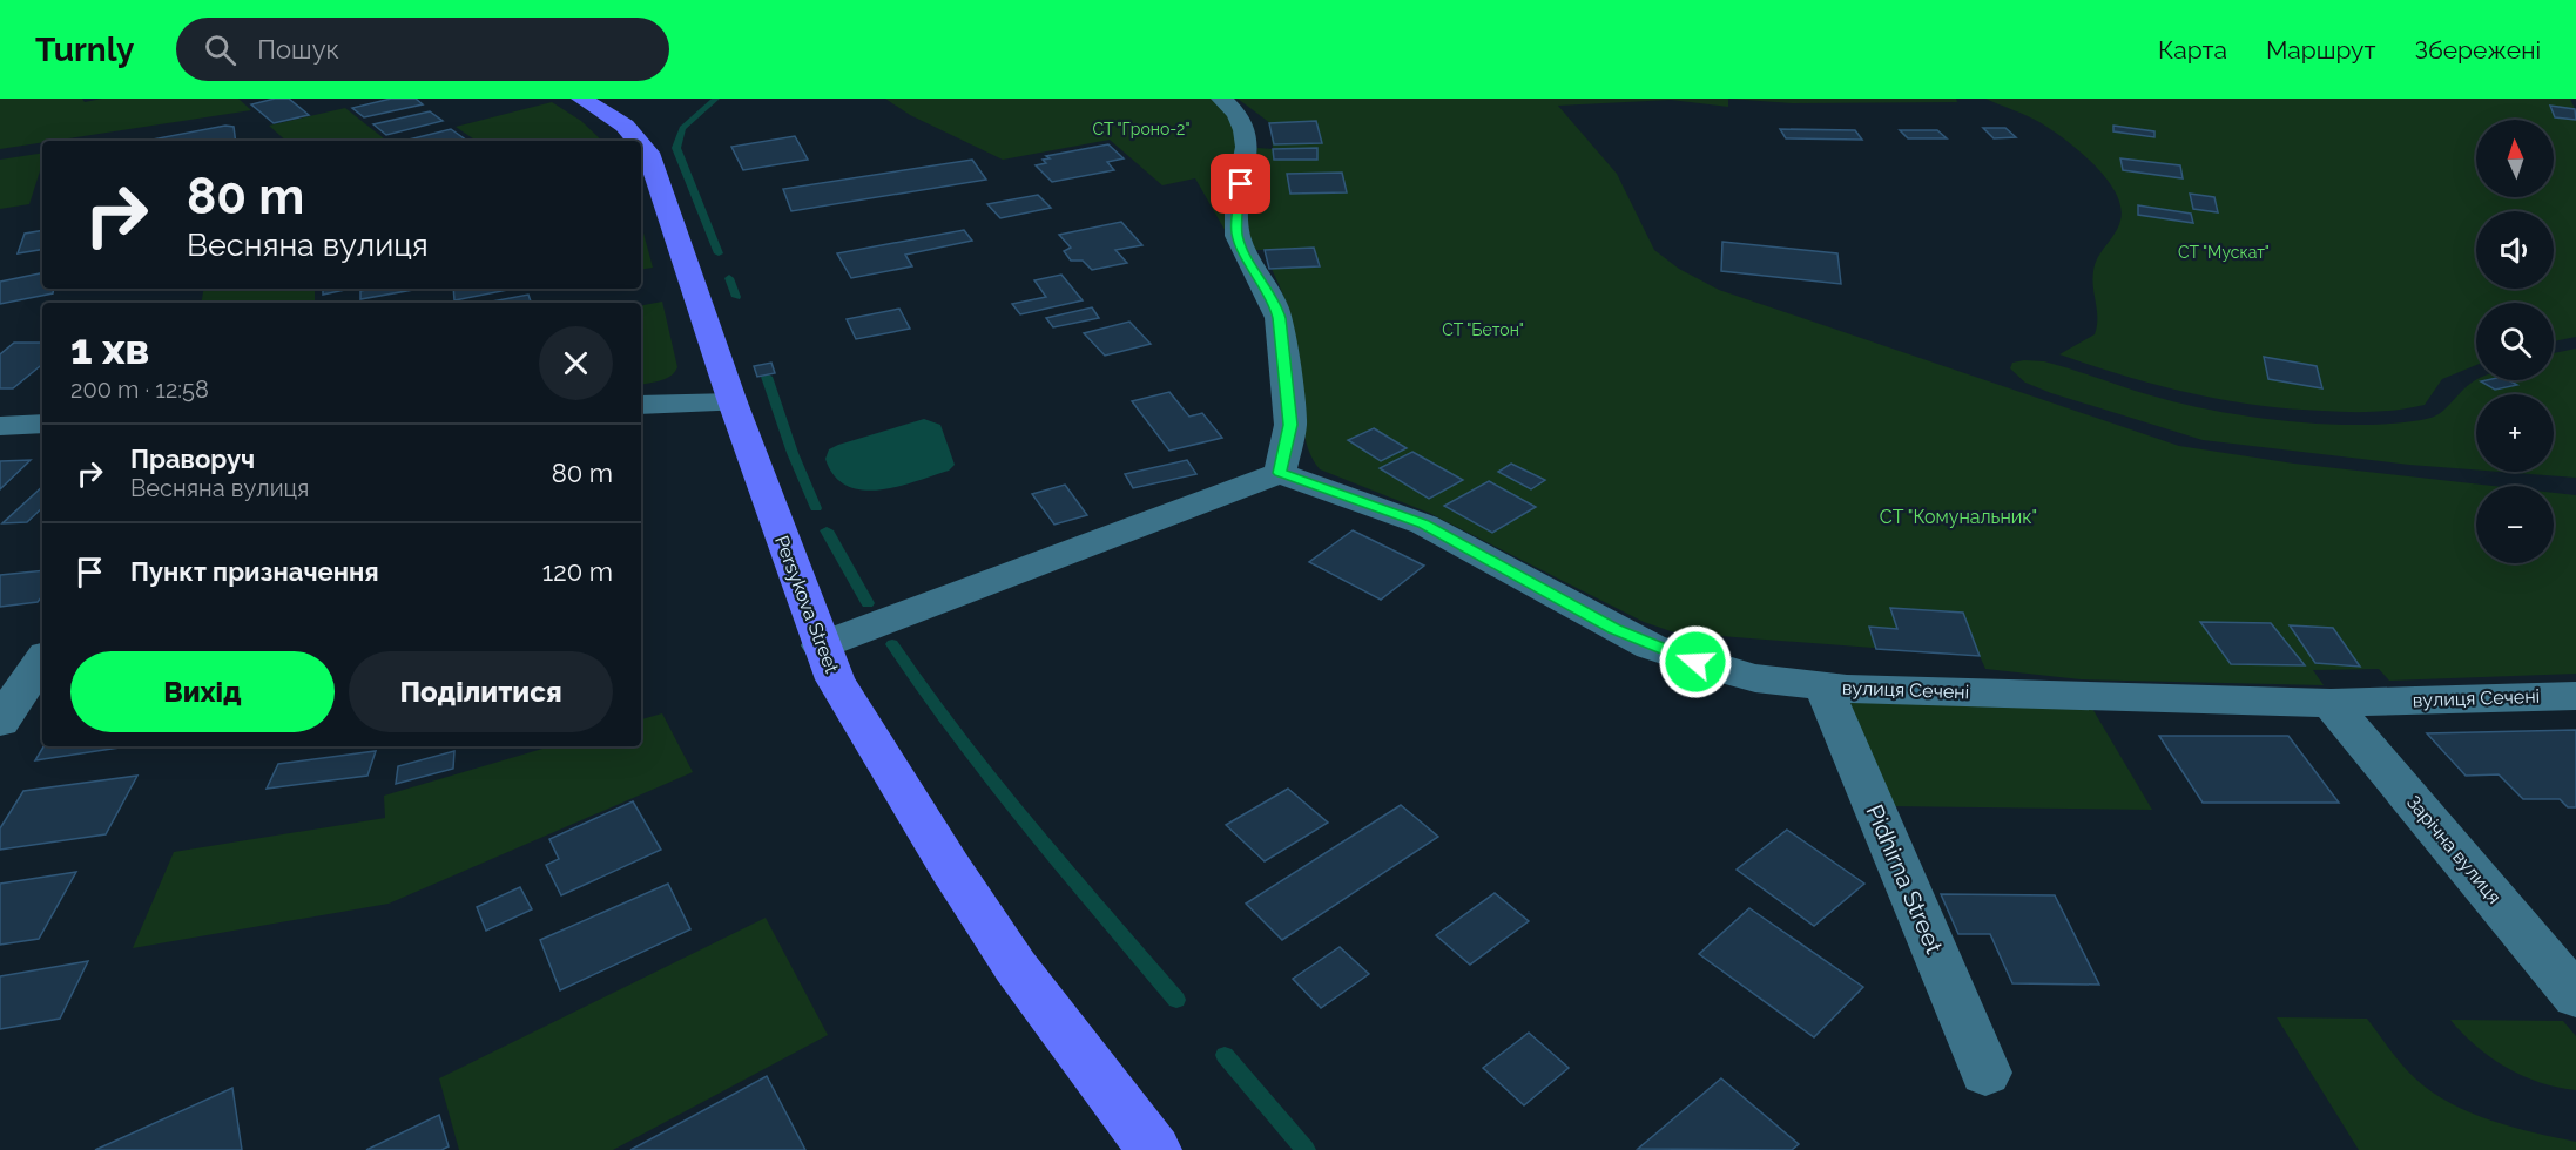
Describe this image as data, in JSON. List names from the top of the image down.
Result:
{
  "streets": {
    "main road": ["Persykova Street"],
    "street": ["вулиця Сечені", "Зарічна вулиця", "Pidhirna Street"]
  },
  "crossings": [
    ["вулиця Сечені", "Зарічна вулиця"],
    ["вулиця Сечені", "Pidhirna Street"]
  ],
  "parks": [
    "СТ \"Гроно-2\"",
    "СТ \"Мускат\"",
    "СТ \"Бетон\"",
    "СТ \"Комунальник\""
  ],
  "north": "top",
  "page": {
    "header": "Turnly",
    "search": "Пошук",
    "nav": ["Карта", "Маршрут", "Збережені"],
    "map_buttons": ["+", "−"],
    "turn": ["80 m", "Весняна вулиця"],
    "heading": ["1 хв", "200 m · 12:58"],
    "list": [
      {
        "name": "Праворуч",
        "note": "Весняна вулиця",
        "value": "80 m"
      },
      {
        "name": "Пункт призначення",
        "value": "120 m"
      }
    ],
    "buttons": ["Вихід", "Поділитися"]
  }
}
